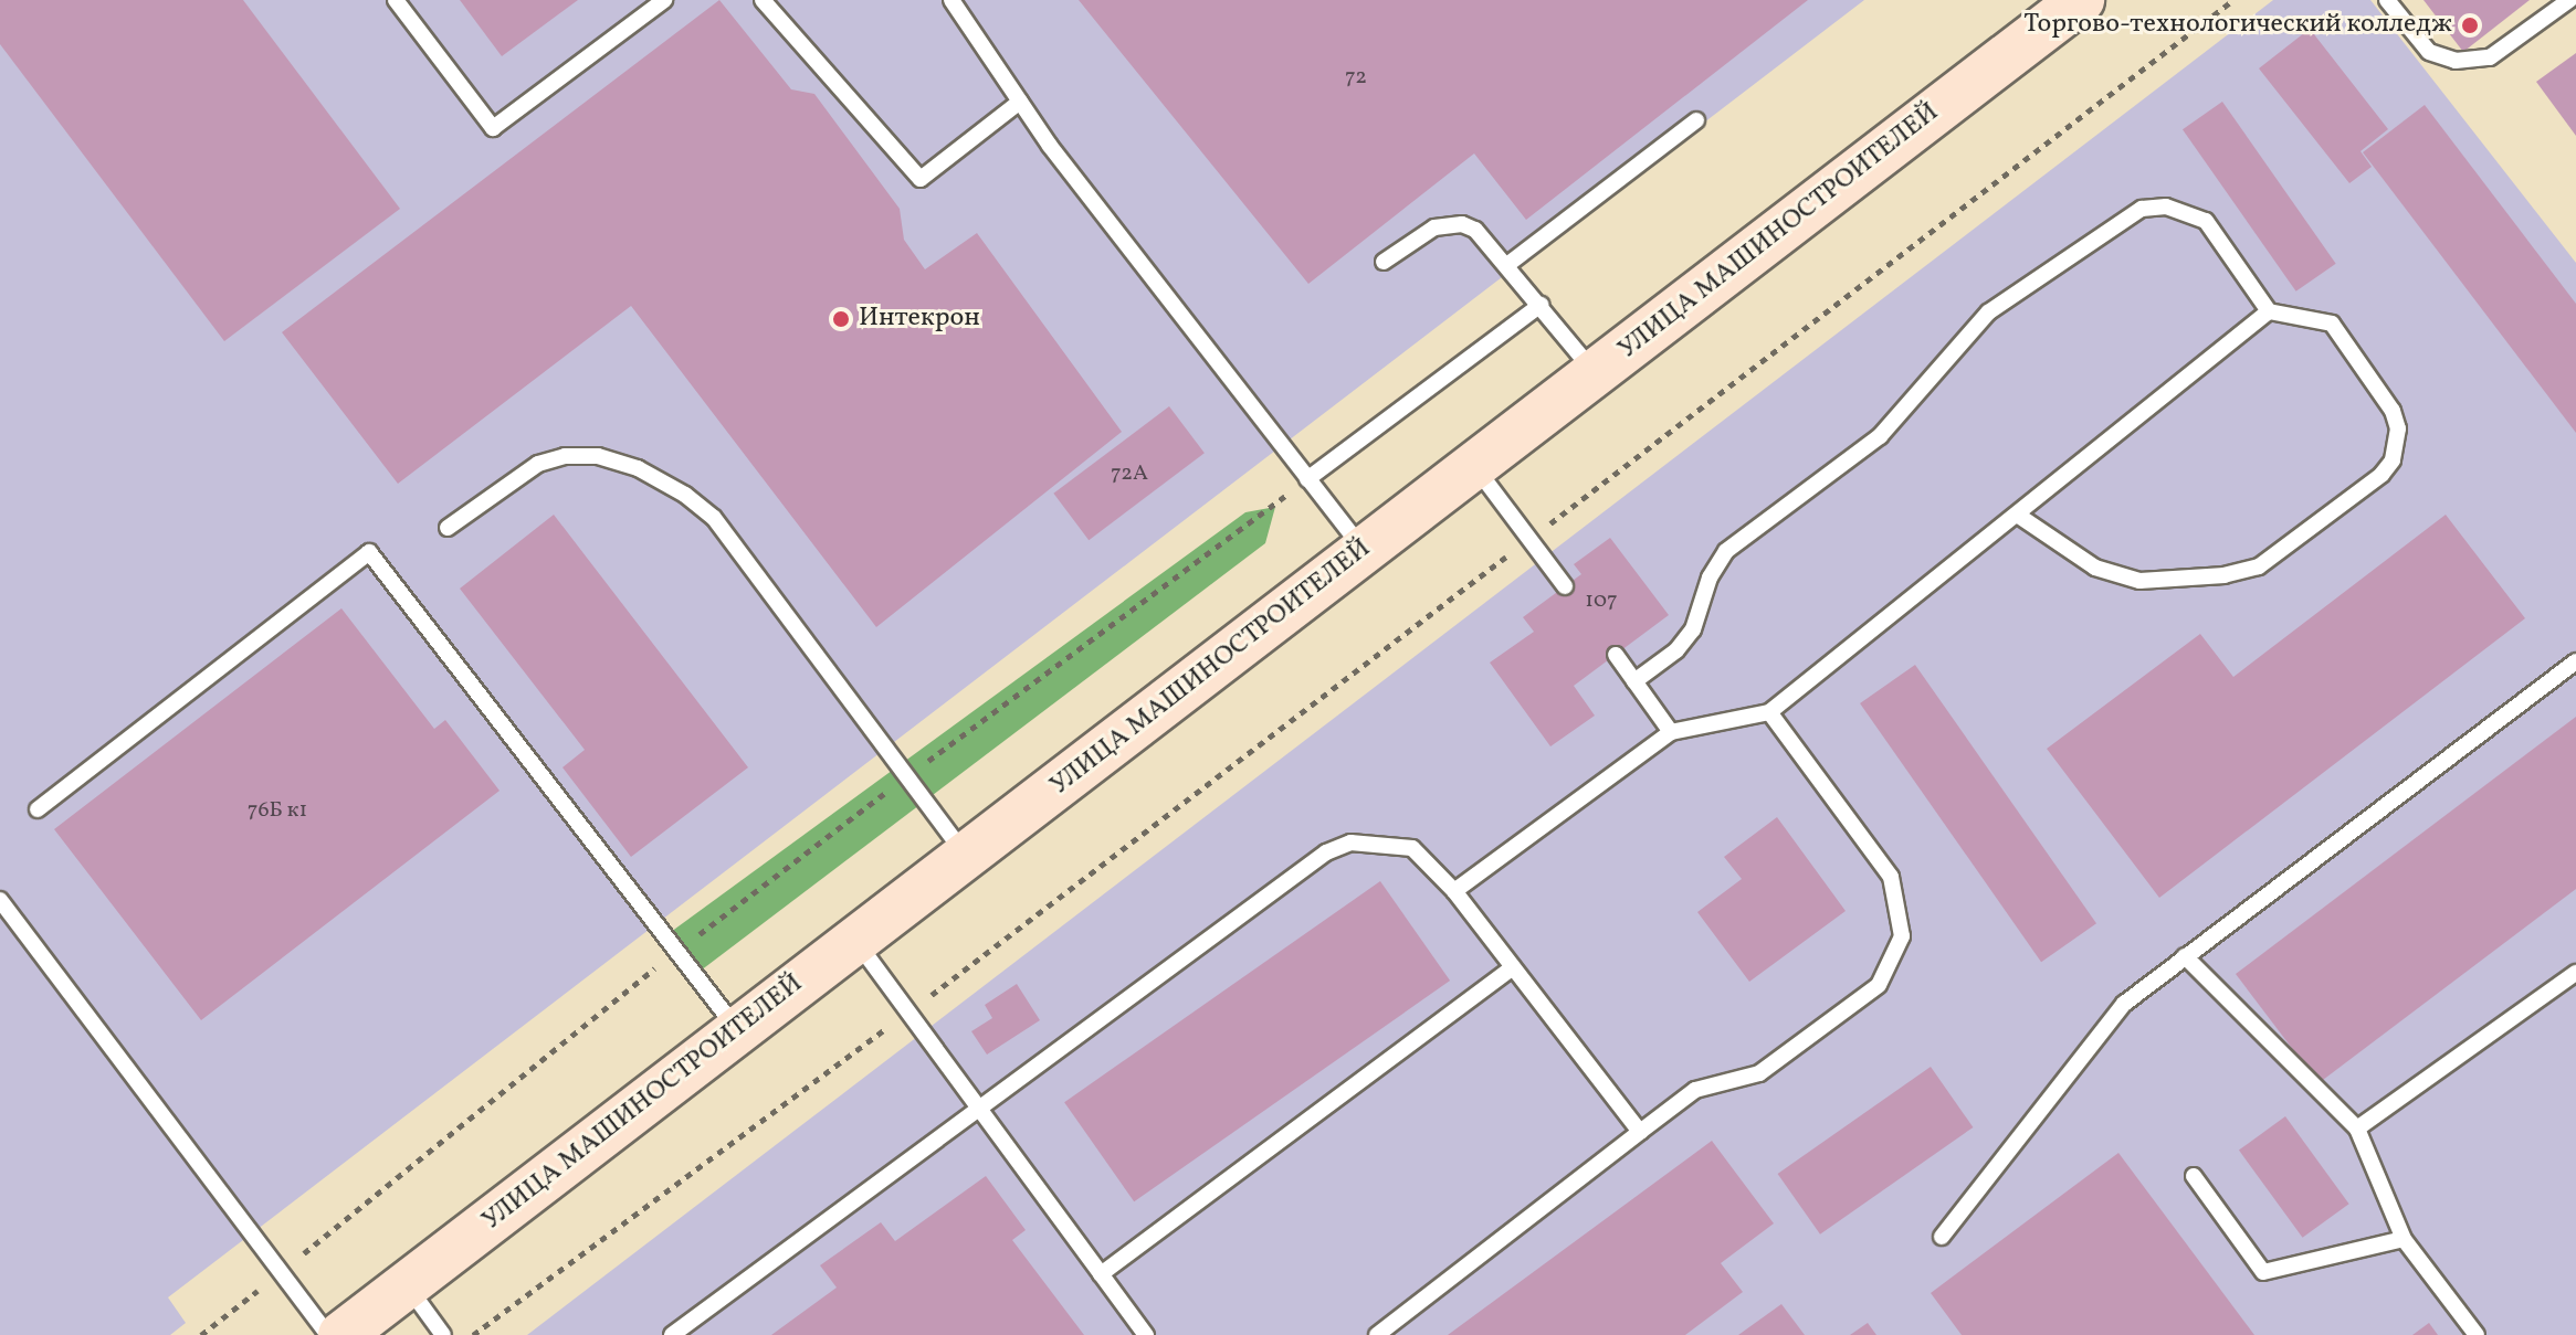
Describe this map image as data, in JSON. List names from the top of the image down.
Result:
{
  "streets": {
    "main road": ["УЛИЦА МАШИНОСТРОИТЕЛЕЙ"]
  },
  "places": ["Торгово-технологический колледж", "Интекрон"],
  "house_numbers": [
    "72",
    "72А",
    "107",
    "76Б к1"
  ]
}
